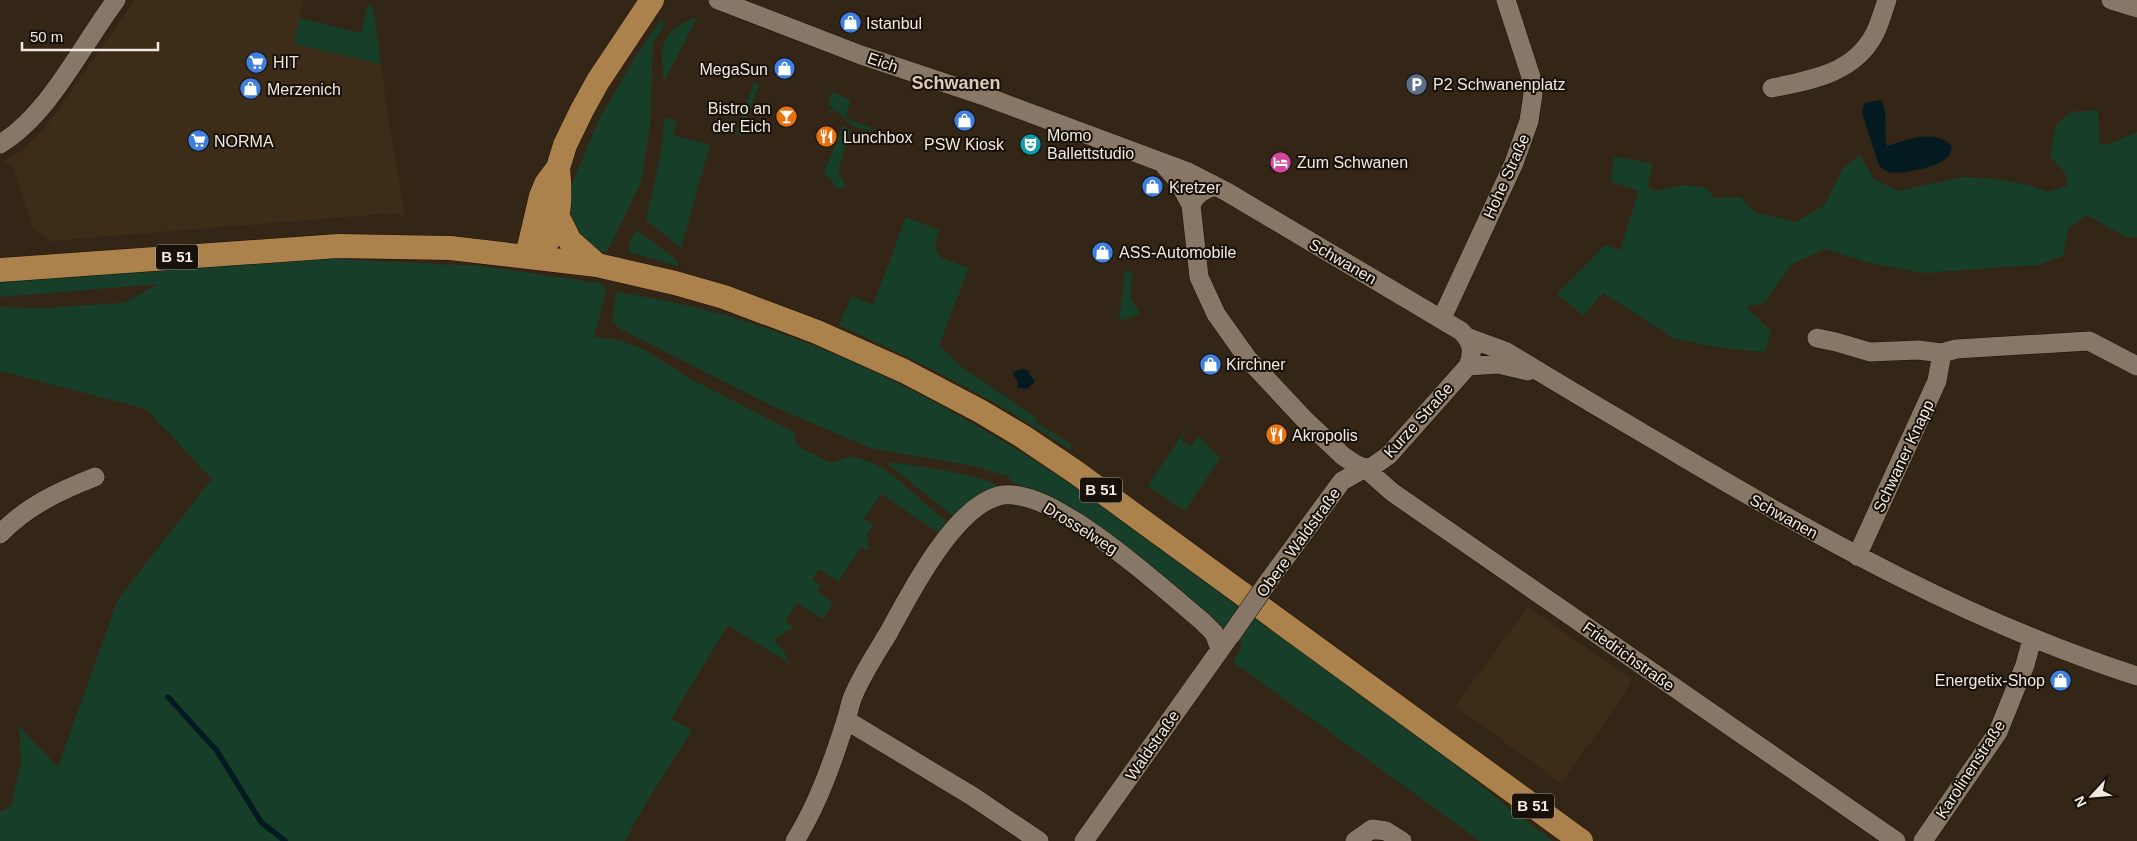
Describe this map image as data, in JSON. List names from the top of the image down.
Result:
{
  "streets": {
    "main road": ["B 51"],
    "street": [
      "Eich",
      "Hohe Straße",
      "Schwanen",
      "Kurze Straße",
      "Schwaner Knapp",
      "Drosselweg",
      "Obere Waldstraße",
      "Friedrichstraße",
      "Waldstraße",
      "Karolinenstraße"
    ]
  },
  "crossings": [
    ["Eich", "Schwanen"],
    ["Hohe Straße", "Schwanen"],
    ["Schwanen", "Kurze Straße"],
    ["Schwanen", "Schwaner Knapp"],
    ["Schwanen", "Karolinenstraße"],
    ["Kurze Straße", "Obere Waldstraße"],
    ["Kurze Straße", "Friedrichstraße"],
    ["Drosselweg", "Obere Waldstraße"],
    ["Drosselweg", "Waldstraße"],
    ["Obere Waldstraße", "Friedrichstraße"],
    ["Obere Waldstraße", "Waldstraße"]
  ],
  "districts": ["Schwanen"],
  "places": {
    "shop": [
      "Istanbul",
      "MegaSun",
      "Merzenich",
      "PSW Kiosk",
      "Kretzer",
      "ASS-Automobile",
      "Kirchner",
      "Energetix-Shop"
    ],
    "supermarket": ["HIT", "NORMA"],
    "parking": ["P2 Schwanenplatz"],
    "bar": ["Bistro an der Eich"],
    "restaurant": ["Lunchbox", "Akropolis"],
    "theatre": ["Momo Ballettstudio"],
    "hotel": ["Zum Schwanen"]
  },
  "scale_bar": "50 m",
  "north": "bottom left"
}
